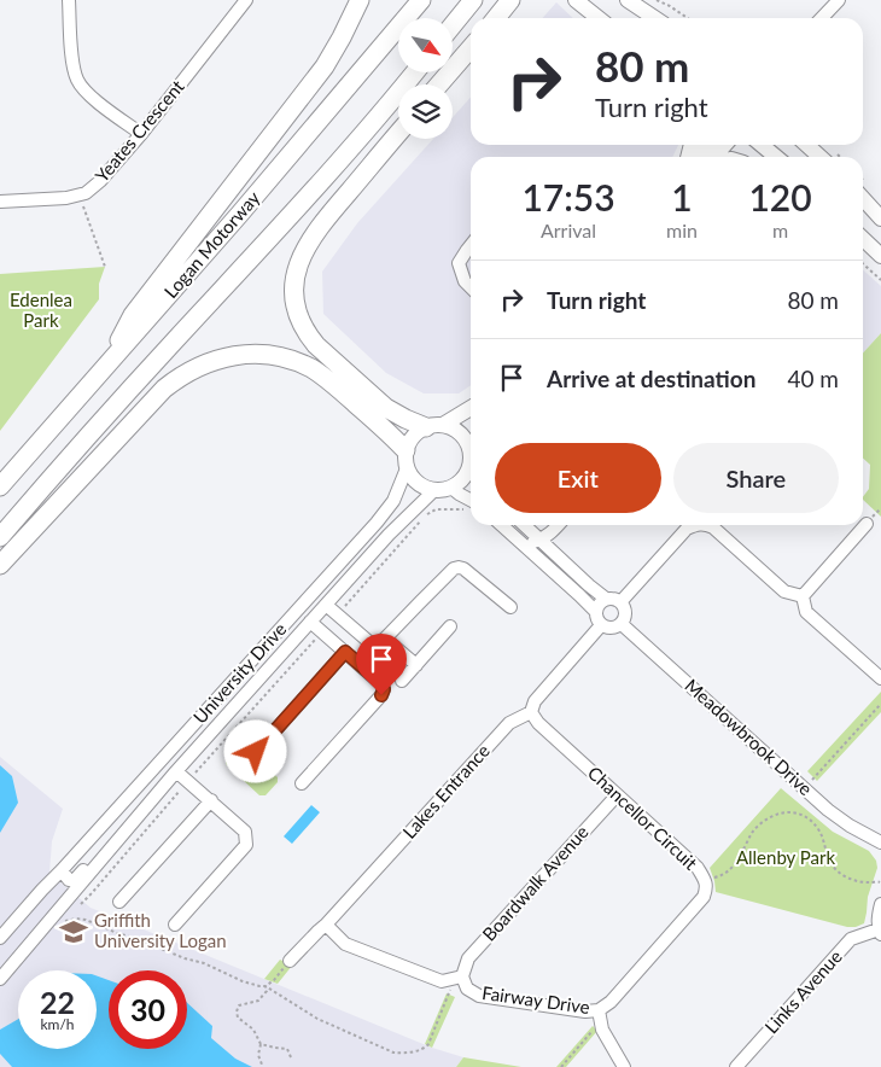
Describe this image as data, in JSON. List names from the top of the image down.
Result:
{
  "streets": {
    "highway": ["Logan Motorway"],
    "street": [
      "Yeates Crescent",
      "University Drive",
      "Meadowbrook Drive",
      "Lakes Entrance",
      "Chancellor Circuit",
      "Boardwalk Avenue",
      "Links Avenue",
      "Fairway Drive"
    ]
  },
  "crossings": [
    ["Meadowbrook Drive", "Lakes Entrance"],
    ["Lakes Entrance", "Chancellor Circuit"],
    ["Lakes Entrance", "Fairway Drive"],
    ["Chancellor Circuit", "Boardwalk Avenue"],
    ["Chancellor Circuit", "Fairway Drive"],
    ["Boardwalk Avenue", "Fairway Drive"]
  ],
  "parks": ["Edenlea Park", "Allenby Park"],
  "places": {
    "school or university": ["Griffith University Logan"]
  },
  "north": "bottom right",
  "page": {
    "turn": ["80 m", "Turn right"],
    "eta": [
      "17:53",
      "Arrival",
      "1",
      "min",
      "120",
      "m"
    ],
    "list": [
      {
        "name": "Turn right",
        "value": "80 m"
      },
      {
        "name": "Arrive at destination",
        "value": "40 m"
      }
    ],
    "buttons": ["Exit", "Share"],
    "speed": "22 km/h",
    "limit": "30"
  }
}
